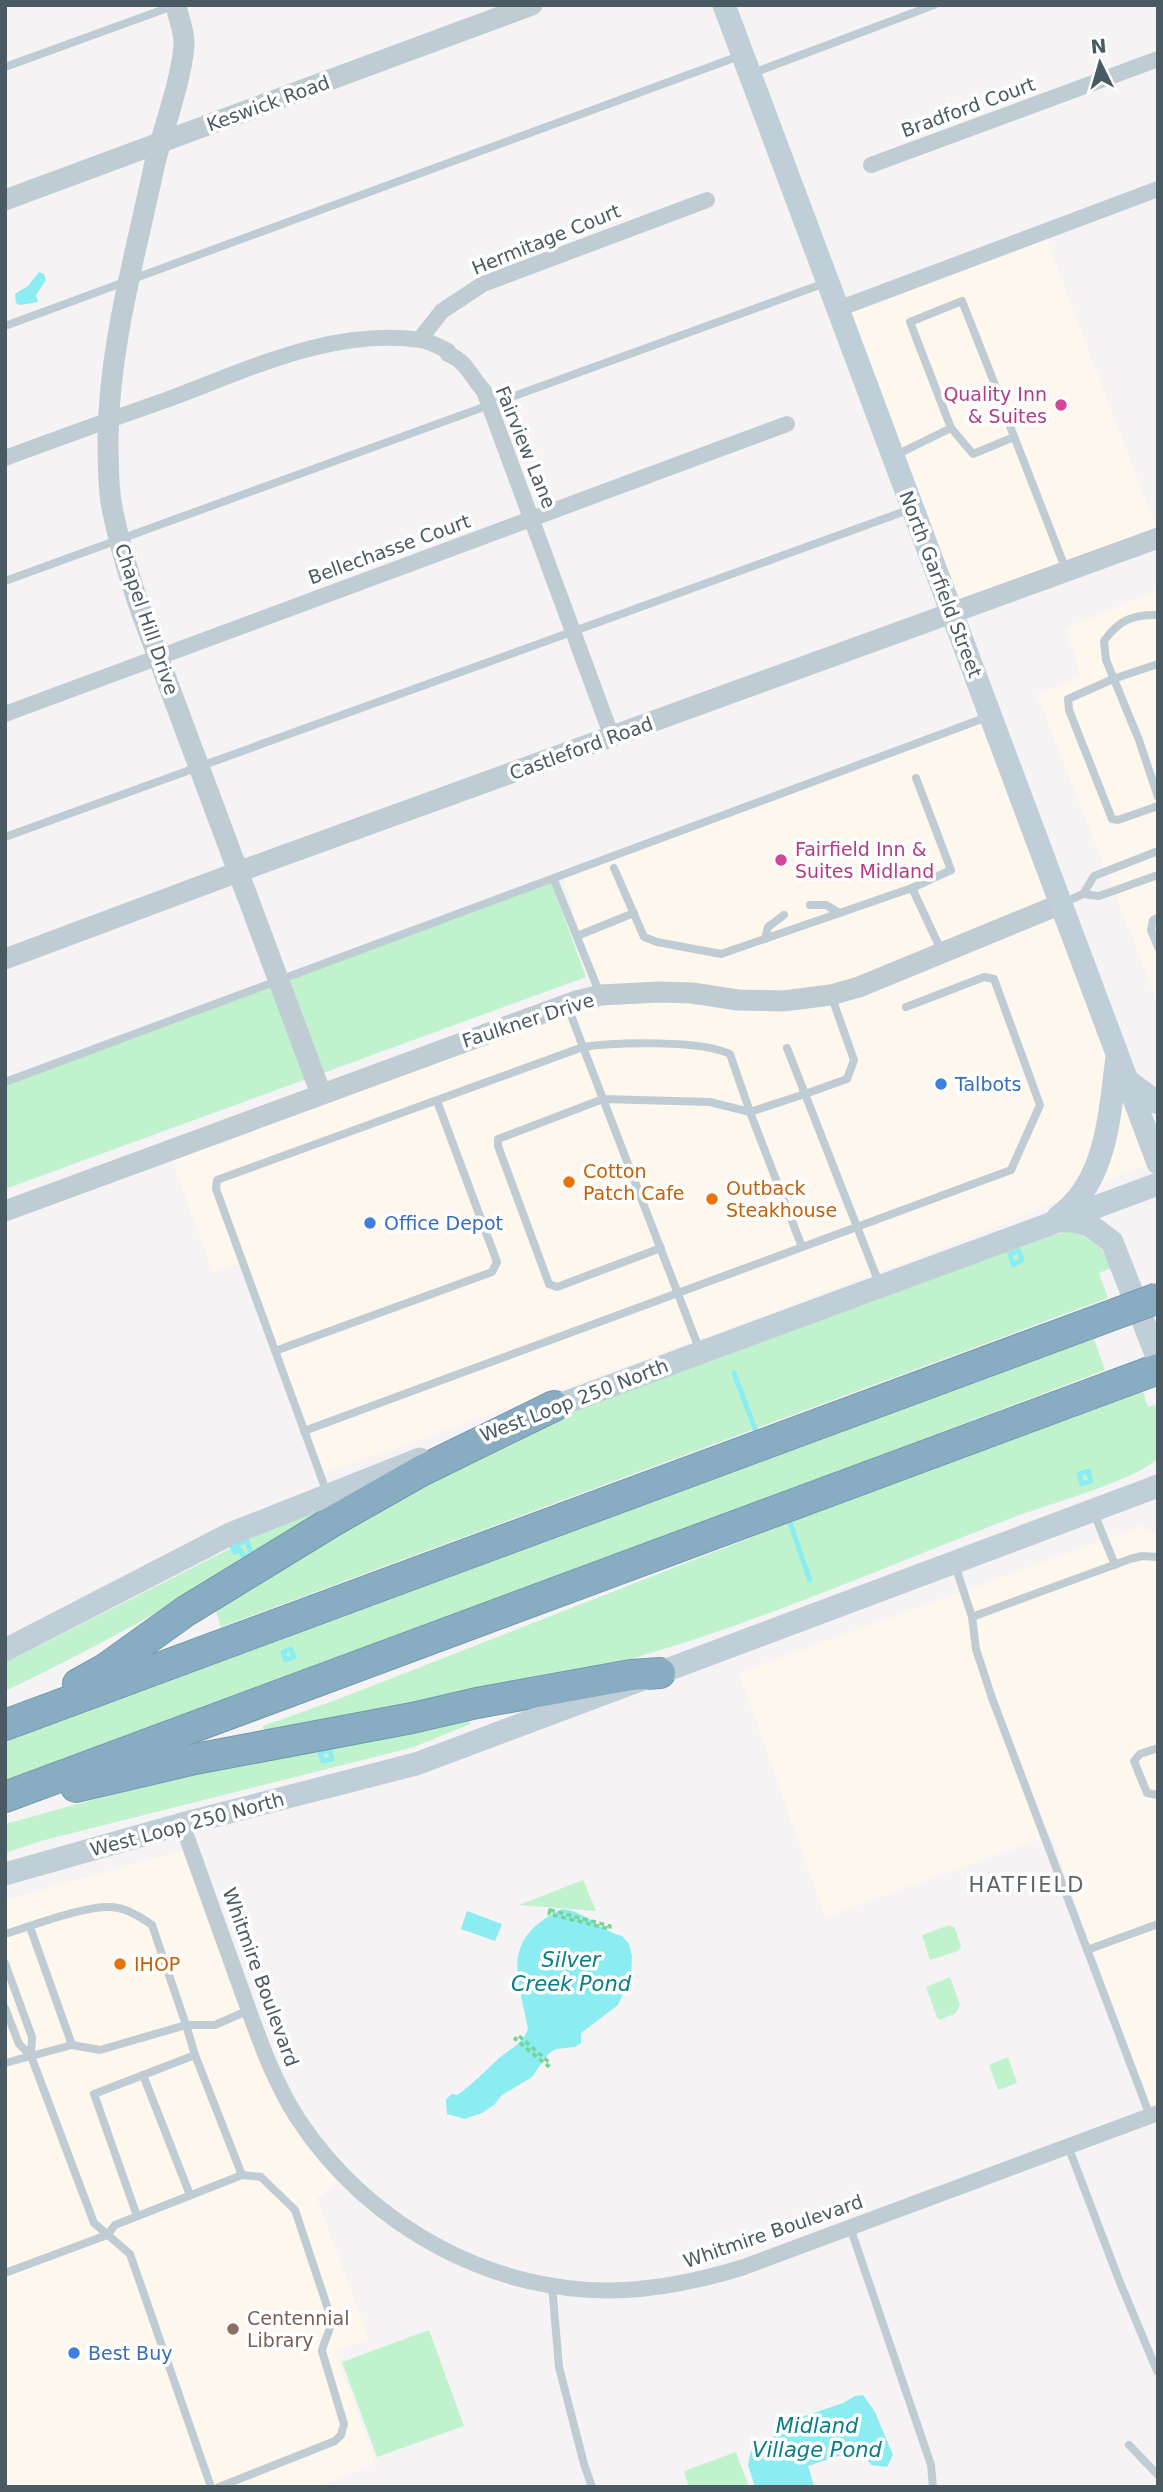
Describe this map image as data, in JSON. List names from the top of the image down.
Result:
{
  "streets": {
    "main road": ["North Garfield Street", "West Loop 250 North"],
    "street": [
      "Keswick Road",
      "Bradford Court",
      "Hermitage Court",
      "Fairview Lane",
      "Bellechasse Court",
      "Chapel Hill Drive",
      "Castleford Road",
      "Faulkner Drive",
      "Whitmire Boulevard"
    ]
  },
  "crossings": [
    ["Keswick Road", "Chapel Hill Drive"],
    ["Hermitage Court", "Fairview Lane"],
    ["Fairview Lane", "Bellechasse Court"],
    ["Fairview Lane", "Chapel Hill Drive"],
    ["Fairview Lane", "Castleford Road"],
    ["Bellechasse Court", "Chapel Hill Drive"],
    ["North Garfield Street", "Castleford Road"],
    ["North Garfield Street", "Faulkner Drive"],
    ["Chapel Hill Drive", "Castleford Road"],
    ["Chapel Hill Drive", "Faulkner Drive"],
    ["West Loop 250 North", "Whitmire Boulevard"]
  ],
  "districts": ["HATFIELD"],
  "water": ["Silver Creek Pond", "Midland Village Pond"],
  "places": [
    "Quality Inn & Suites",
    "Fairfield Inn & Suites Midland",
    "Talbots",
    "Cotton Patch Cafe",
    "Outback Steakhouse",
    "Office Depot",
    "IHOP",
    "Centennial Library",
    "Best Buy"
  ],
  "north": "top"
}
